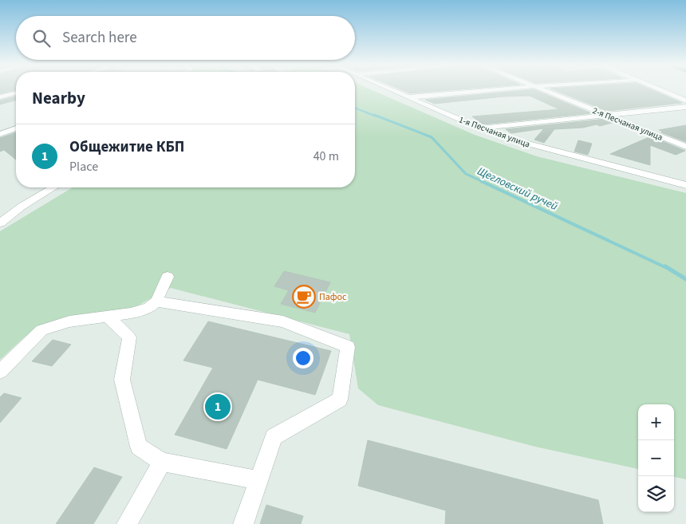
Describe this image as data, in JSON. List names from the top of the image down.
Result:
{
  "streets": {
    "street": ["2-я Песчаная улица", "1-я Песчаная улица"]
  },
  "water": ["Щегловский ручей"],
  "places": {
    "cafe": ["Пафос"]
  },
  "page": {
    "search": "Search here",
    "heading": "Nearby",
    "list": [
      {
        "mark": "1",
        "name": "Общежитие КБП",
        "note": "Place",
        "value": "40 m"
      }
    ],
    "pins": "1",
    "map_buttons": ["+", "−"]
  }
}
